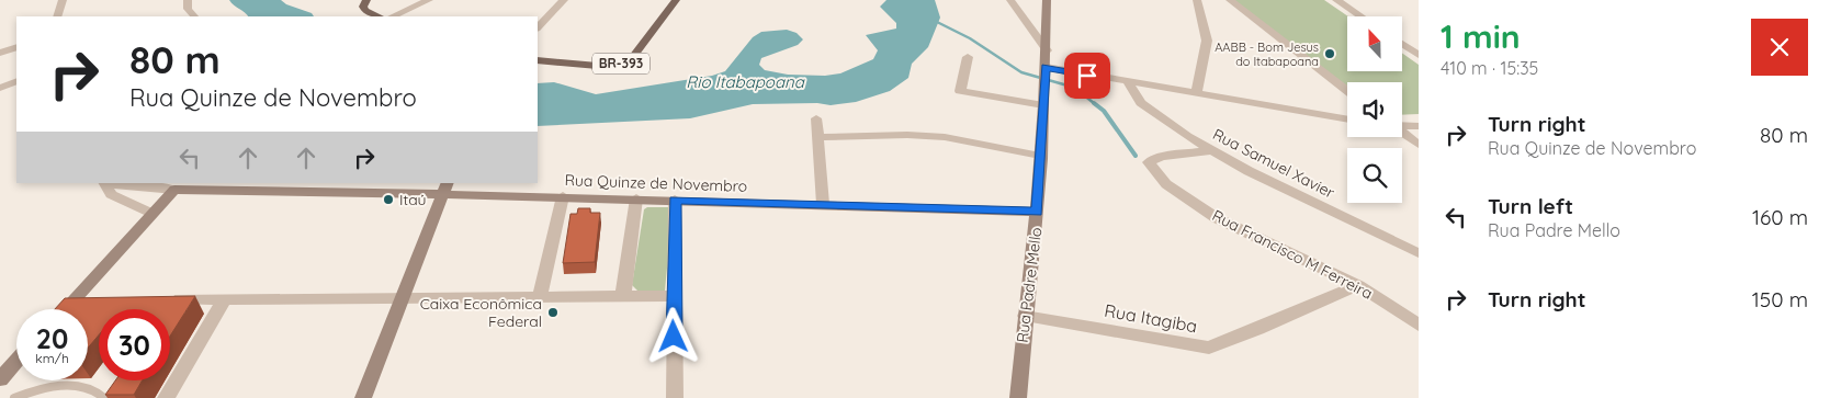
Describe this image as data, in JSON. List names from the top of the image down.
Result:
{
  "streets": {
    "main road": ["BR-393", "Rua Quinze de Novembro", "Rua Padre Mello"],
    "street": ["Rua Samuel Xavier", "Rua Francisco M Ferreira", "Rua Itagiba"]
  },
  "crossings": [
    ["Rua Samuel Xavier", "Rua Francisco M Ferreira"],
    ["Rua Quinze de Novembro", "Rua Padre Mello"],
    ["Rua Francisco M Ferreira", "Rua Itagiba"],
    ["Rua Padre Mello", "Rua Itagiba"]
  ],
  "water": ["Rio Itabapoana"],
  "places": ["AABB - Bom Jesus do Itabapoana", "Itaú", "Caixa Econômica Federal"],
  "north": "top",
  "page": {
    "heading": ["1 min", "410 m · 15:35"],
    "turn": ["80 m", "Rua Quinze de Novembro"],
    "list": [
      {
        "name": "Turn right",
        "note": "Rua Quinze de Novembro",
        "value": "80 m"
      },
      {
        "name": "Turn left",
        "note": "Rua Padre Mello",
        "value": "160 m"
      },
      {
        "name": "Turn right",
        "value": "150 m"
      }
    ],
    "speed": "20 km/h",
    "limit": "30"
  }
}
